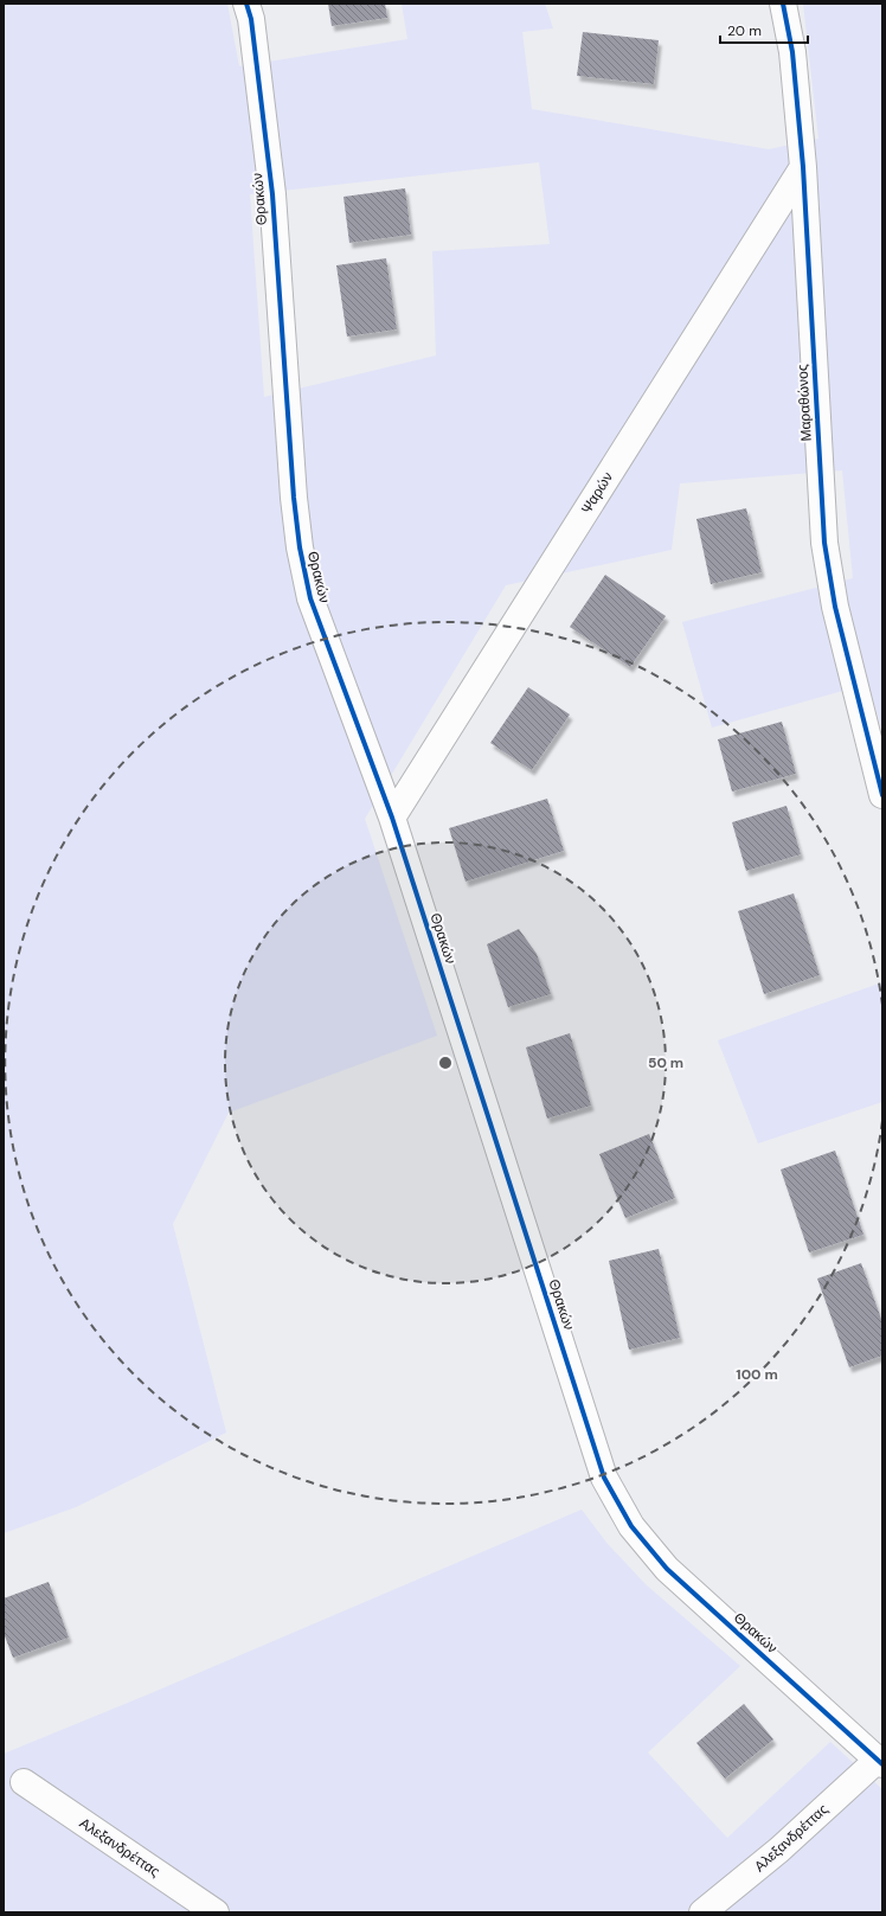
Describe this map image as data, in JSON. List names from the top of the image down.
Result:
{
  "streets": {
    "street": [
      "Θρακών",
      "Μαραθώνος",
      "Ψαρών",
      "Αλεξανδρέττας"
    ]
  },
  "crossings": [
    ["Θρακών", "Ψαρών"],
    ["Θρακών", "Αλεξανδρέττας"],
    ["Μαραθώνος", "Ψαρών"]
  ],
  "scale_bar": "20 m",
  "rings": ["50 m", "100 m"]
}
